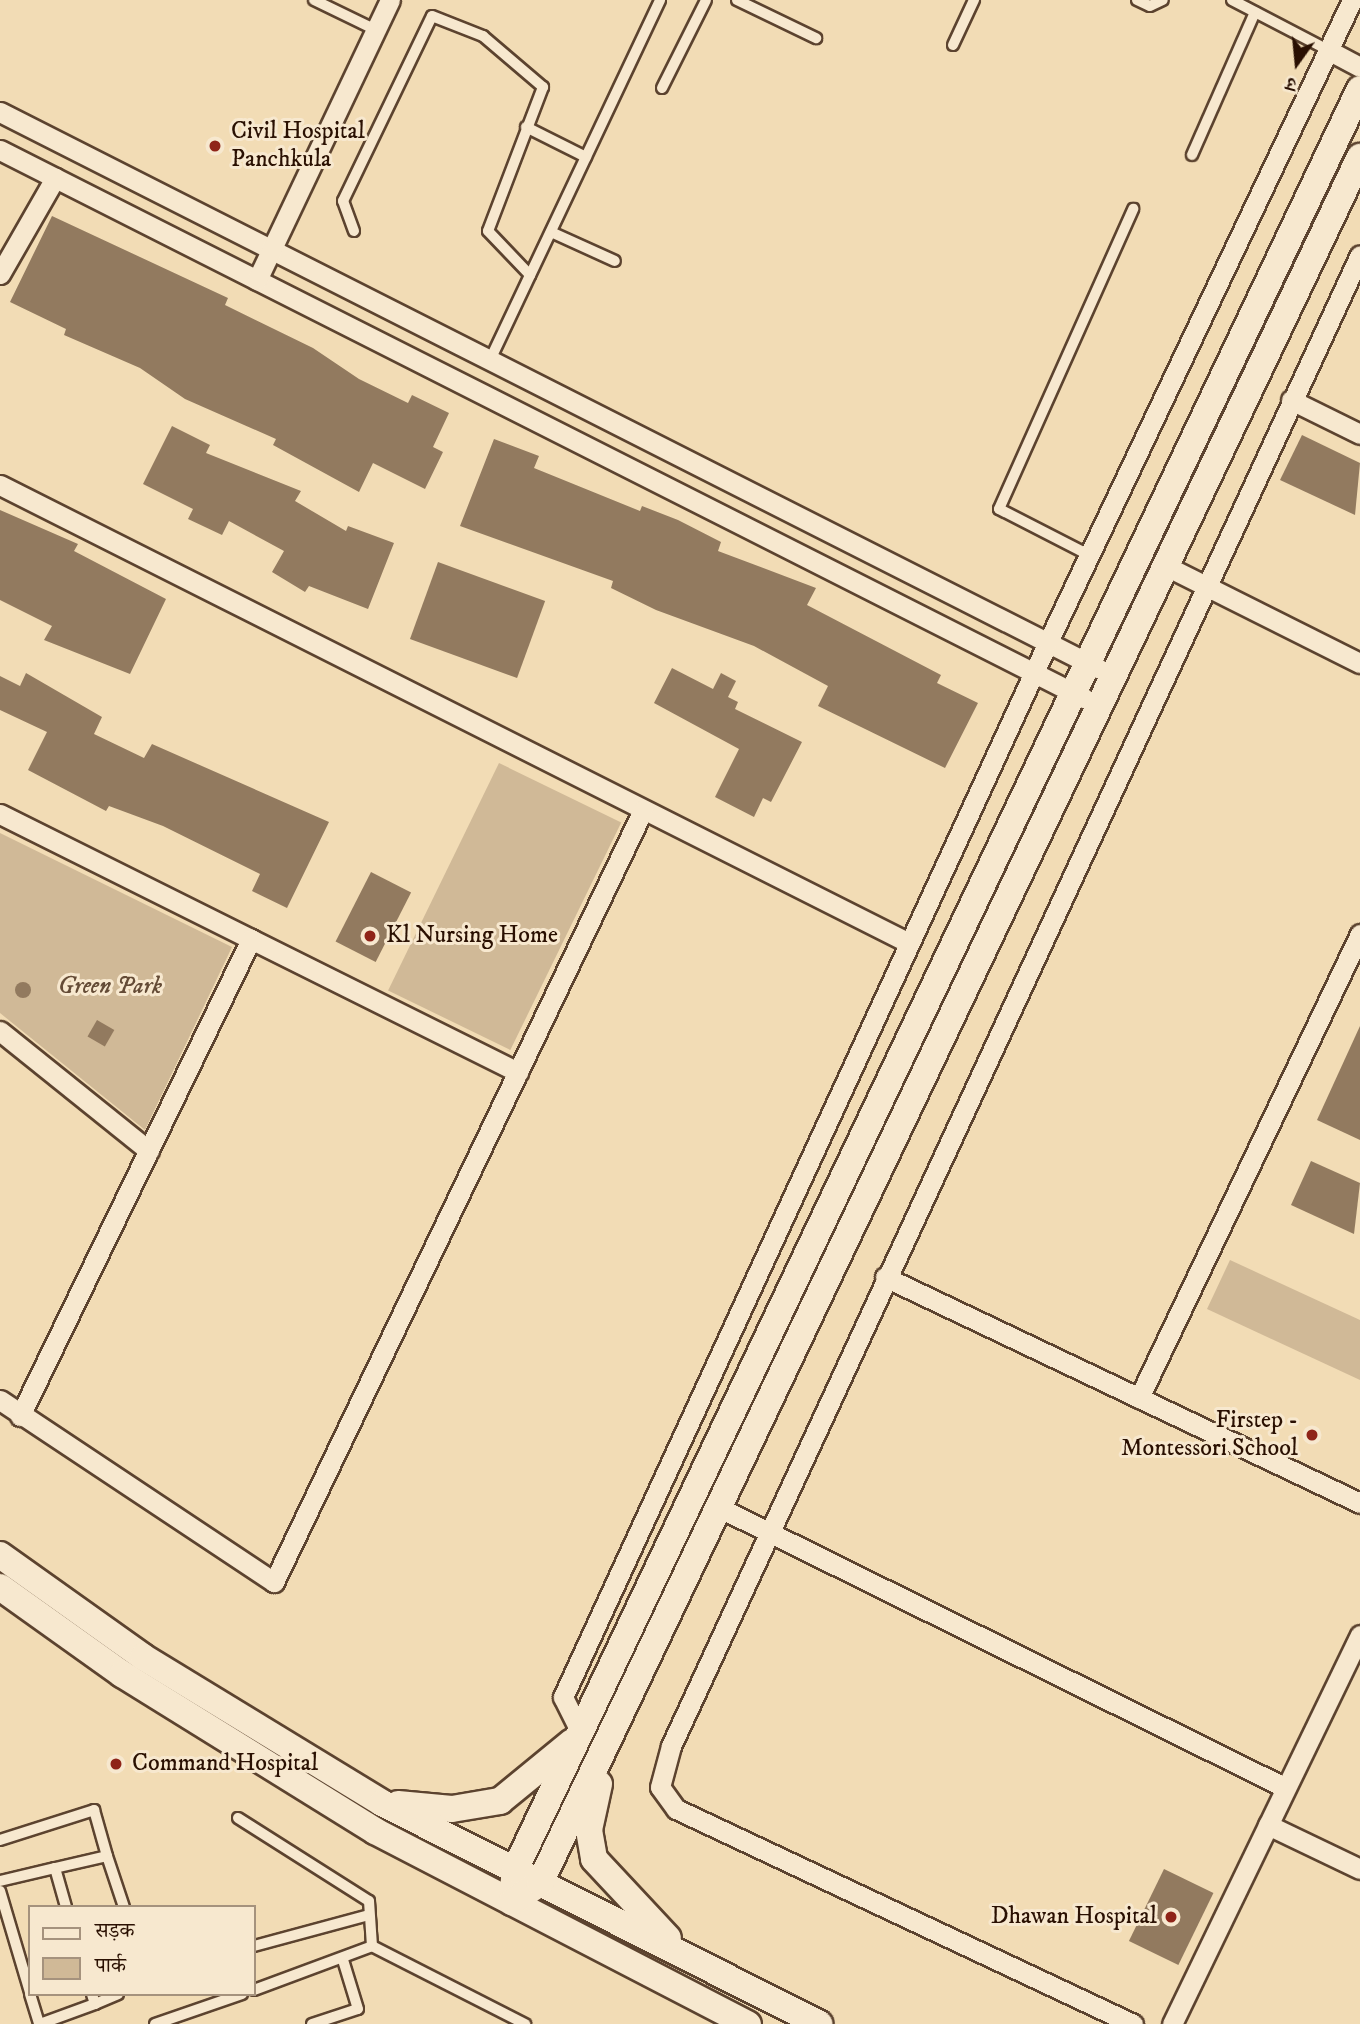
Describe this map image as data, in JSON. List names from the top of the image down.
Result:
{
  "parks": ["Green Park"],
  "places": [
    "Civil Hospital Panchkula",
    "Kl Nursing Home",
    "Firstep - Montessori School",
    "Command Hospital",
    "Dhawan Hospital"
  ],
  "legend": ["सड़क", "पार्क"],
  "north": "bottom"
}
